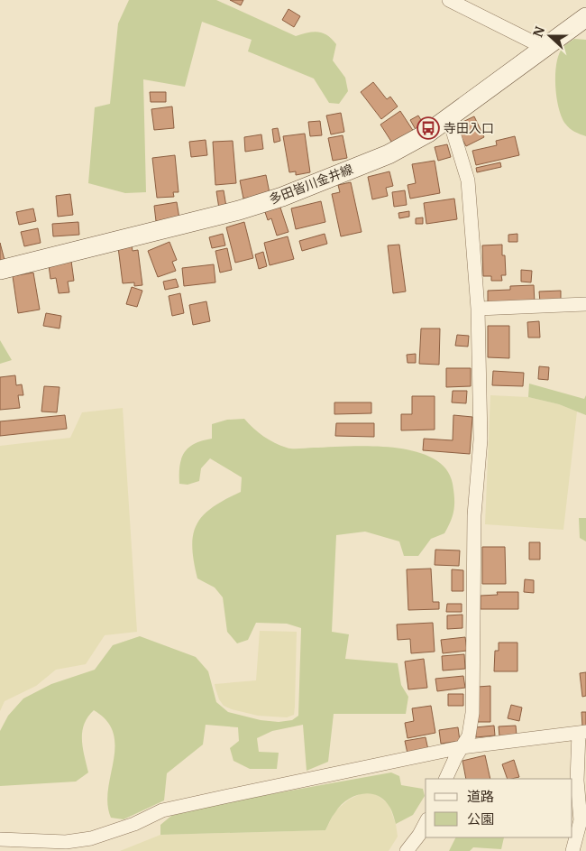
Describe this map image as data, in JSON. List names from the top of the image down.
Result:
{
  "streets": {
    "main road": ["多田皆川金井線"]
  },
  "places": {
    "bus stop": ["寺田入口"]
  },
  "legend": ["道路", "公園"],
  "north": "left"
}
